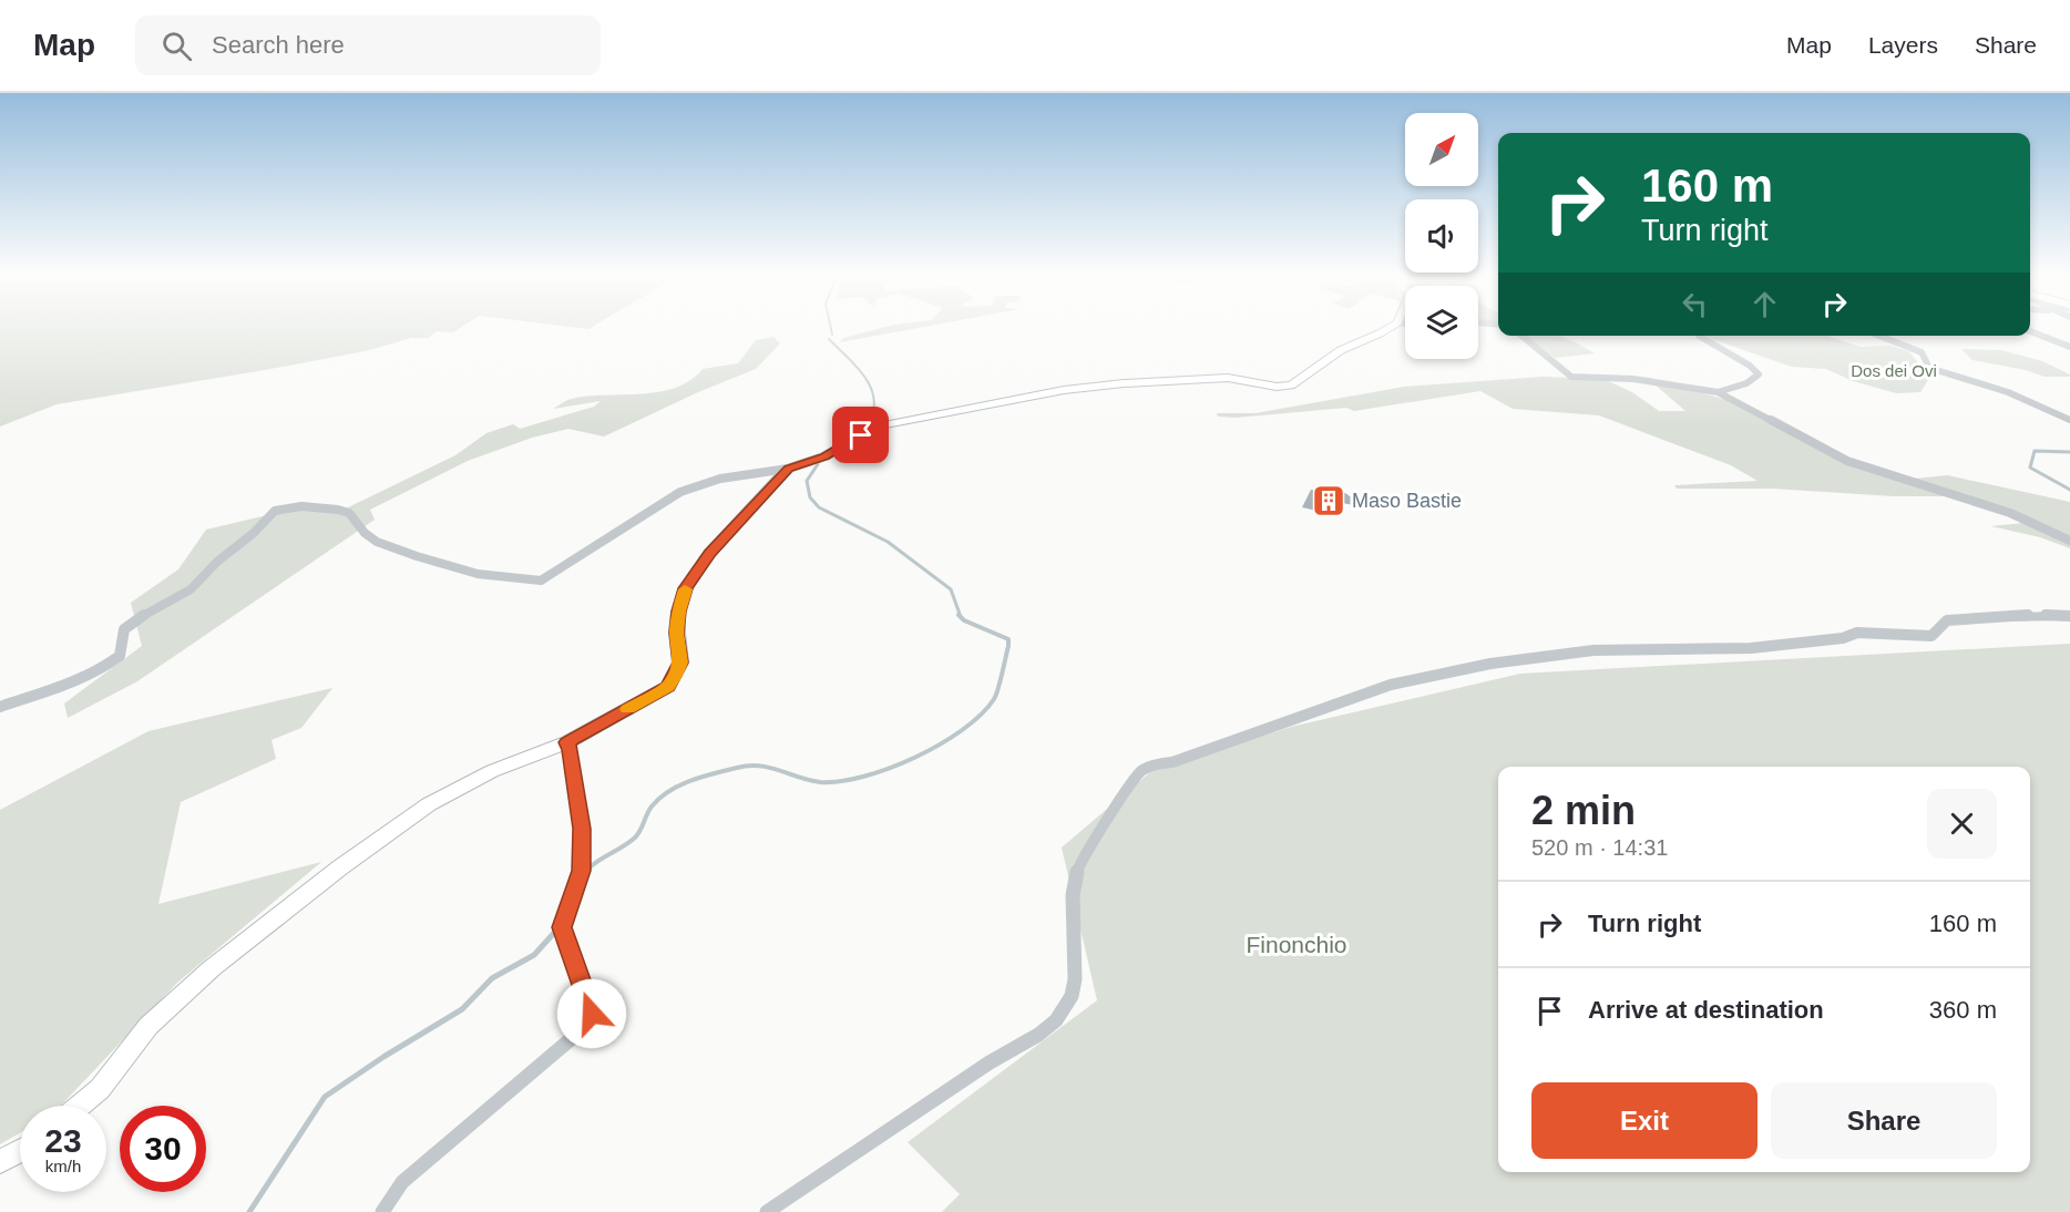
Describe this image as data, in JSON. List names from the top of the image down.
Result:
{
  "parks": ["Dos dei Ovi", "Finonchio"],
  "places": {
    "building": ["Maso Bastie"]
  },
  "north": "top right",
  "page": {
    "header": "Map",
    "search": "Search here",
    "nav": ["Map", "Layers", "Share"],
    "turn": ["160 m", "Turn right"],
    "heading": ["2 min", "520 m · 14:31"],
    "list": [
      {
        "name": "Turn right",
        "value": "160 m"
      },
      {
        "name": "Arrive at destination",
        "value": "360 m"
      }
    ],
    "buttons": ["Exit", "Share"],
    "speed": "23 km/h",
    "limit": "30"
  }
}
